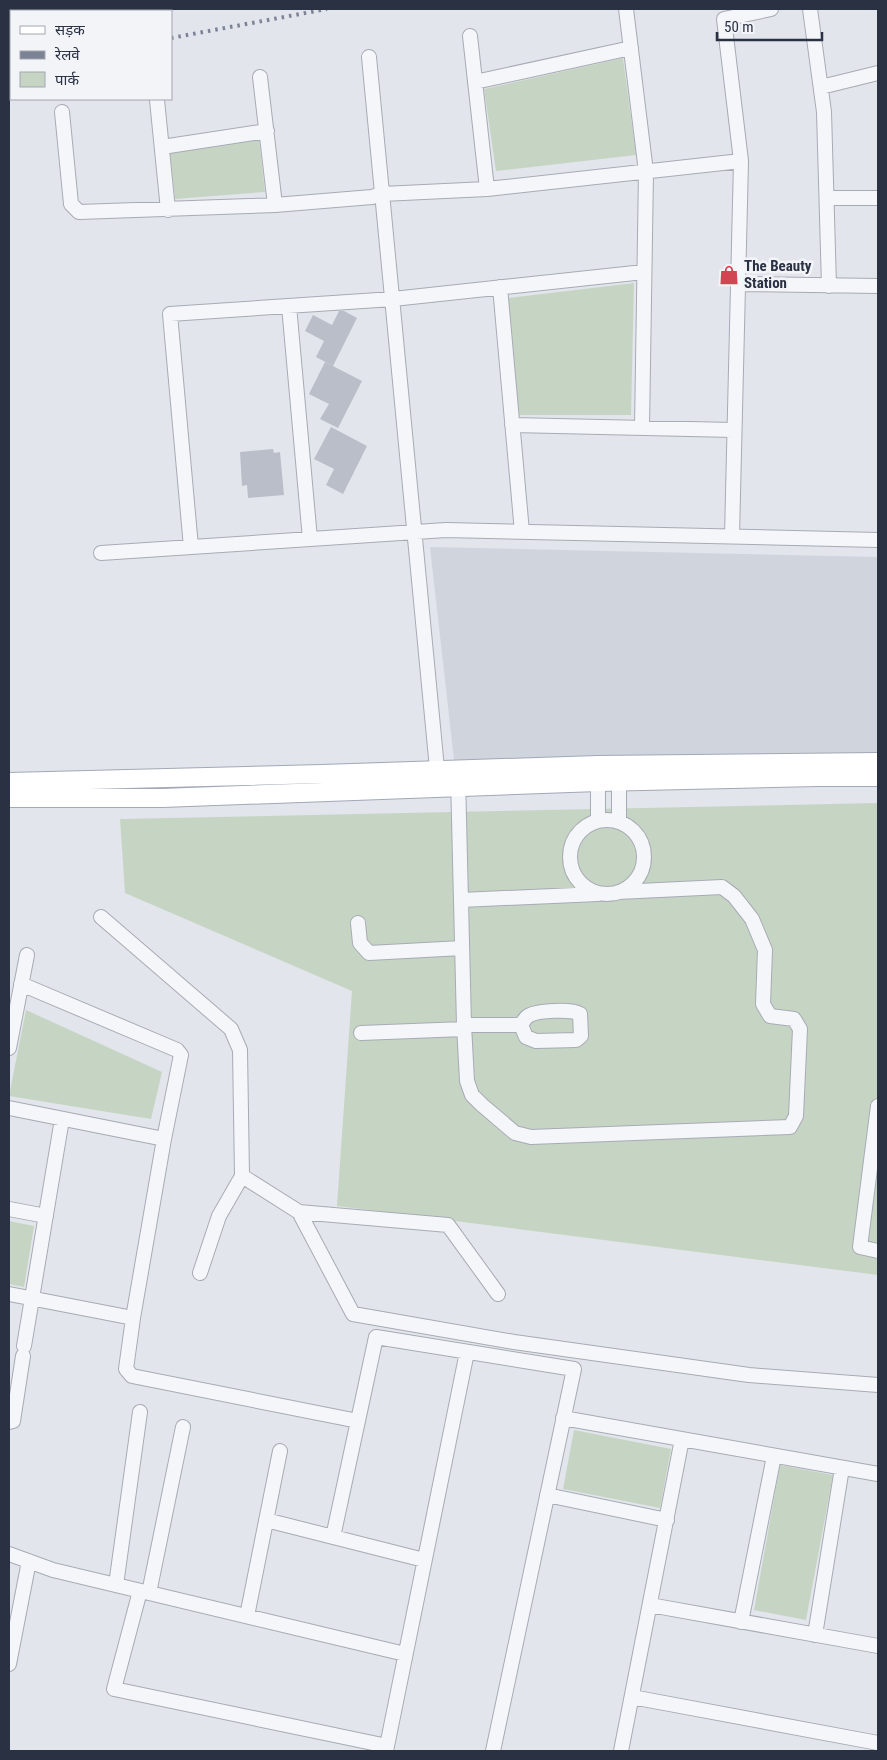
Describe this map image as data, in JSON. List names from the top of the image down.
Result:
{
  "places": {
    "shop": ["The Beauty Station"]
  },
  "legend": ["सड़क", "रेलवे", "पार्क"],
  "scale_bar": "50 m"
}
